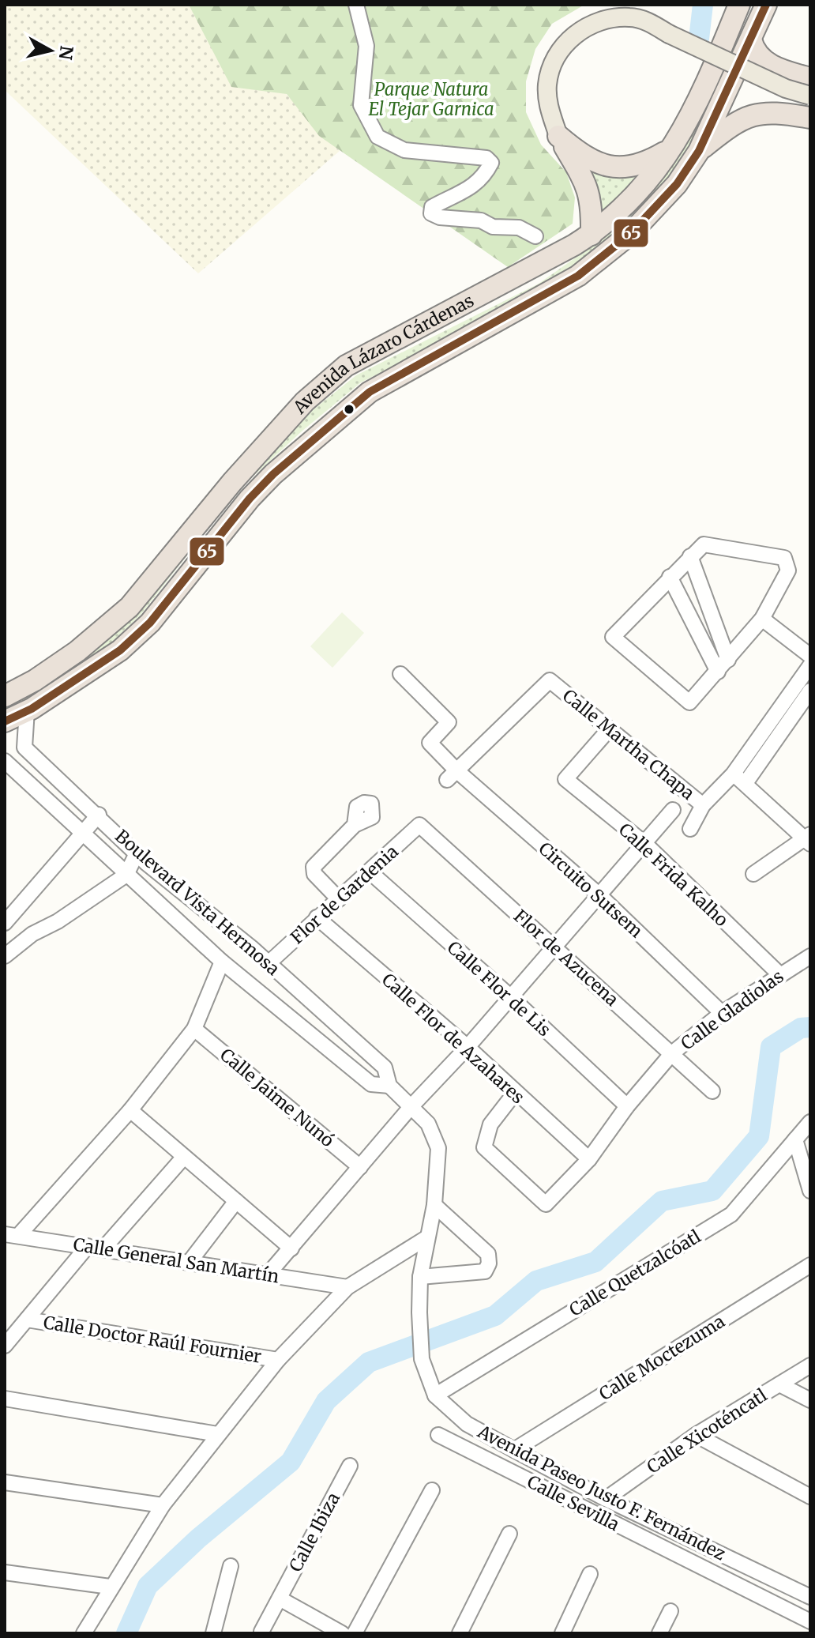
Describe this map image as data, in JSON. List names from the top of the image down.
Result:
{
  "streets": {
    "highway": ["Avenida Lázaro Cárdenas"],
    "street": [
      "Calle Martha Chapa",
      "Calle Frida Kalho",
      "Circuito Sutsem",
      "Flor de Gardenia",
      "Boulevard Vista Hermosa",
      "Flor de Azucena",
      "Calle Flor de Lis",
      "Calle Gladiolas",
      "Calle Flor de Azahares",
      "Calle Jaime Nunó",
      "Calle General San Martín",
      "Calle Quetzalcóatl",
      "Calle Doctor Raúl Fournier",
      "Calle Moctezuma",
      "Calle Xicoténcatl",
      "Avenida Paseo Justo F. Fernández",
      "Calle Sevilla",
      "Calle Ibiza"
    ]
  },
  "crossings": [
    ["Avenida Lázaro Cárdenas", "Boulevard Vista Hermosa"],
    ["Calle Martha Chapa", "Calle Frida Kalho"],
    ["Calle Martha Chapa", "Circuito Sutsem"],
    ["Calle Frida Kalho", "Calle Gladiolas"],
    ["Circuito Sutsem", "Calle Gladiolas"],
    ["Flor de Gardenia", "Boulevard Vista Hermosa"],
    ["Flor de Gardenia", "Flor de Azucena"],
    ["Flor de Gardenia", "Calle Flor de Lis"],
    ["Flor de Gardenia", "Calle Flor de Azahares"],
    ["Boulevard Vista Hermosa", "Avenida Paseo Justo F. Fernández"],
    ["Flor de Azucena", "Calle Gladiolas"],
    ["Calle Flor de Lis", "Calle Gladiolas"],
    ["Calle Gladiolas", "Calle Flor de Azahares"],
    ["Calle Quetzalcóatl", "Avenida Paseo Justo F. Fernández"],
    ["Calle Moctezuma", "Avenida Paseo Justo F. Fernández"],
    ["Calle Xicoténcatl", "Avenida Paseo Justo F. Fernández"]
  ],
  "parks": ["Parque Natura El Tejar Garnica"],
  "lines": ["transit line 65"],
  "north": "right"
}
